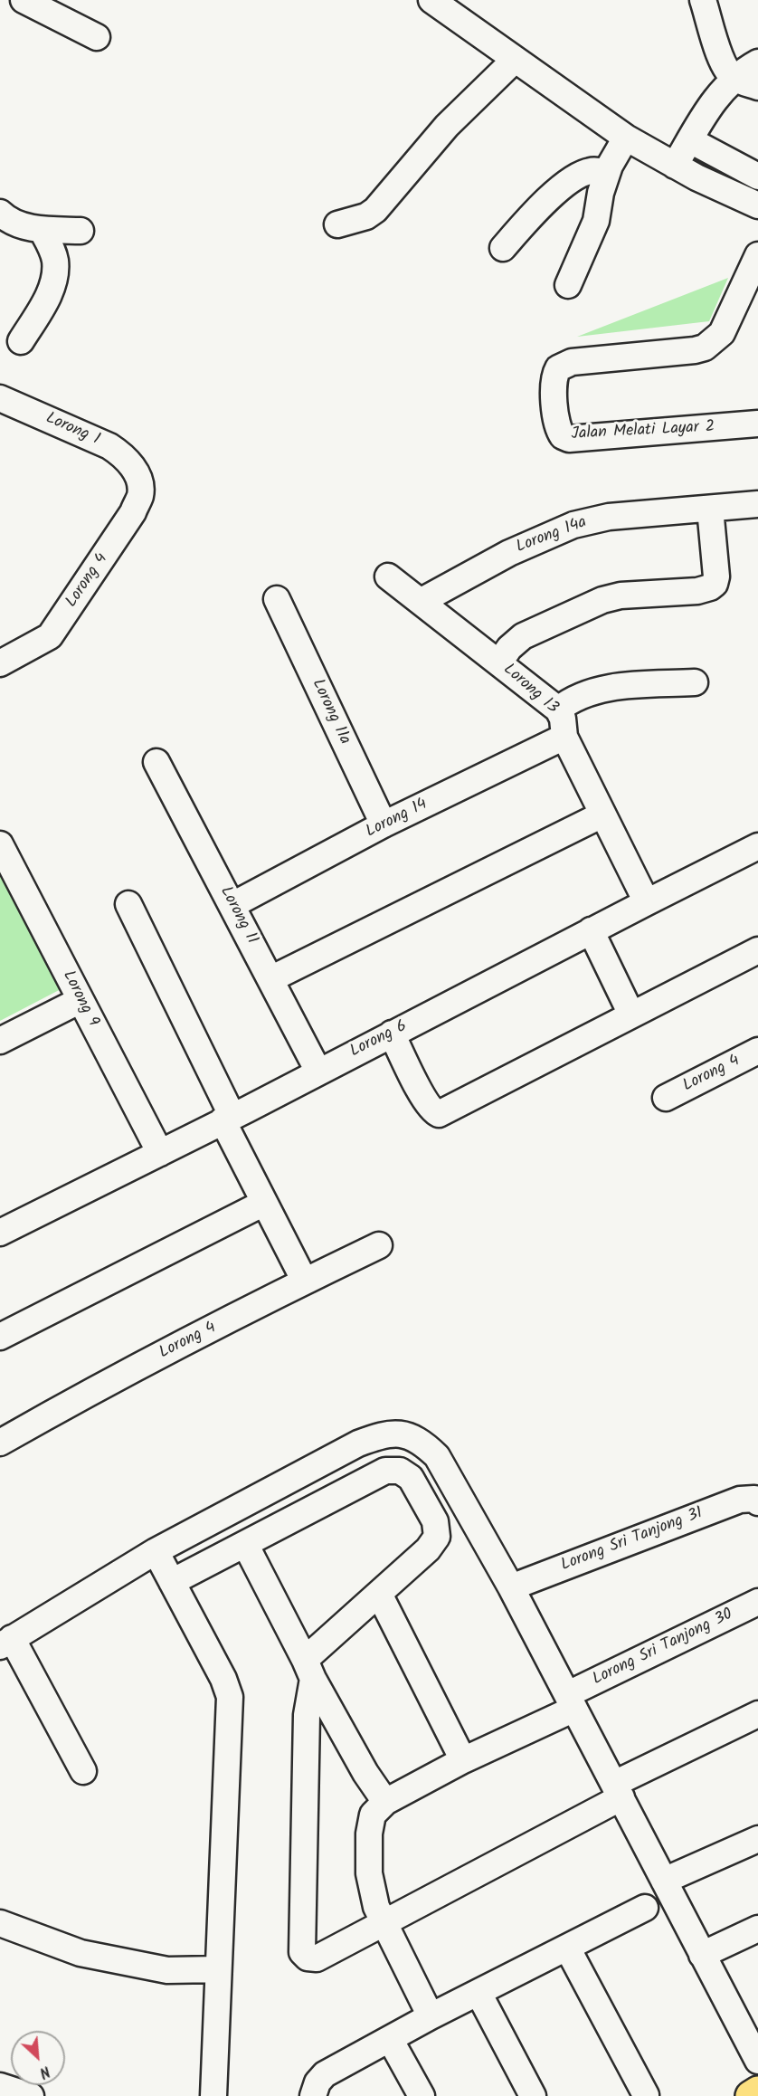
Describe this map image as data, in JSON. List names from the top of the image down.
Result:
{
  "streets": {
    "street": [
      "Lorong 1",
      "Jalan Melati Layar 2",
      "Lorong 14a",
      "Lorong 4",
      "Lorong 13",
      "Lorong 11a",
      "Lorong 14",
      "Lorong 11",
      "Lorong 9",
      "Lorong 6",
      "Lorong Sri Tanjong 31",
      "Lorong Sri Tanjong 30"
    ]
  },
  "crossings": [
    ["Lorong 1", "Lorong 4"],
    ["Lorong 14a", "Lorong 13"],
    ["Lorong 13", "Lorong 14"],
    ["Lorong 13", "Lorong 6"],
    ["Lorong 11a", "Lorong 14"],
    ["Lorong 14", "Lorong 11"],
    ["Lorong 11", "Lorong 6"],
    ["Lorong 9", "Lorong 6"]
  ],
  "north": "bottom right"
}
